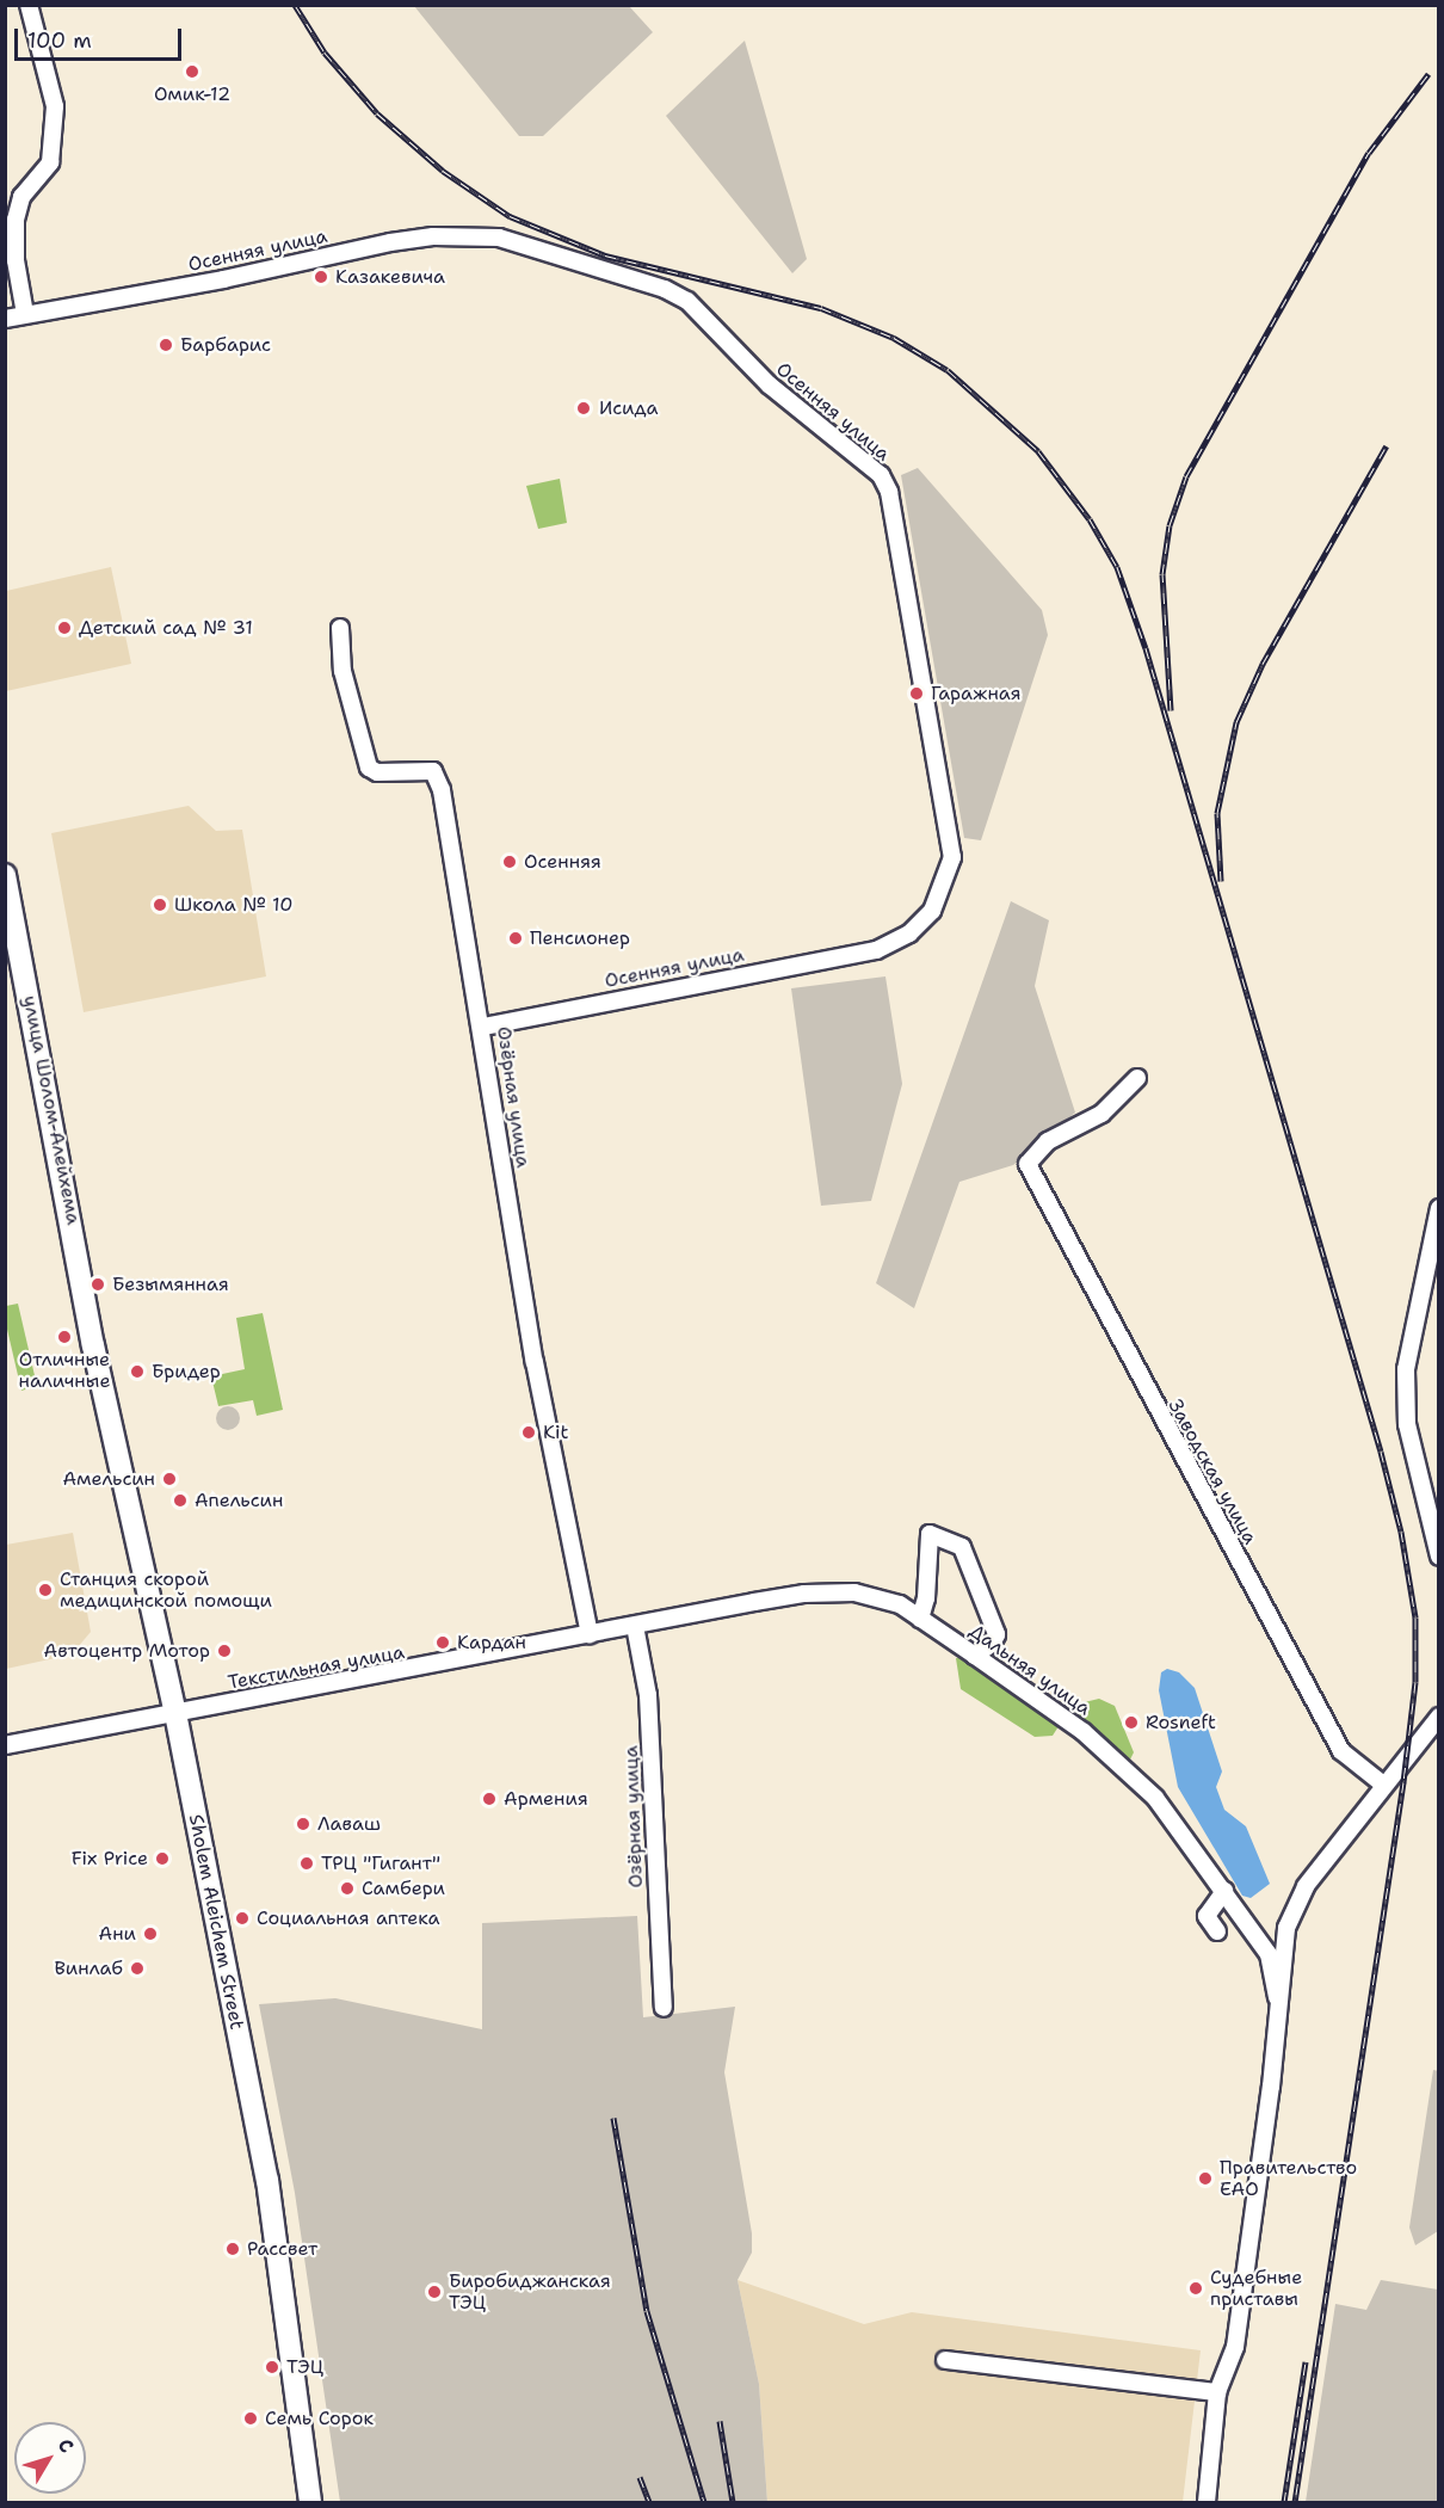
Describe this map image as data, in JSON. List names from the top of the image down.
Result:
{
  "streets": {
    "main road": ["Sholem Aleichem Street"],
    "street": [
      "Осенняя улица",
      "Озёрная улица",
      "Заводская улица",
      "Текстильная улица",
      "Дальняя улица"
    ]
  },
  "crossings": [
    ["Осенняя улица", "Озёрная улица"],
    ["Озёрная улица", "Текстильная улица"],
    ["Озёрная улица", "Дальняя улица"],
    ["Текстильная улица", "Дальняя улица"],
    ["Текстильная улица", "Sholem Aleichem Street"]
  ],
  "places": [
    "Омик-12",
    "Казакевича",
    "Барбарис",
    "Исида",
    "Детский сад № 31",
    "Гаражная",
    "Осенняя",
    "Школа № 10",
    "Пенсионер",
    "Безымянная",
    "Отличные наличные",
    "Бридер",
    "Kit",
    "Амельсин",
    "Апельсин",
    "Станция скорой медицинской помощи",
    "Кардан",
    "Автоцентр Мотор",
    "Rosneft",
    "Армения",
    "Лаваш",
    "Fix Price",
    "ТРЦ \"Гигант\"",
    "Самбери",
    "Социальная аптека",
    "Ани",
    "Винлаб",
    "Правительство ЕАО",
    "Рассвет",
    "Судебные приставы",
    "Биробиджанская ТЭЦ",
    "ТЭЦ",
    "Семь Сорок"
  ],
  "scale_bar": "100 m",
  "north": "top right"
}
